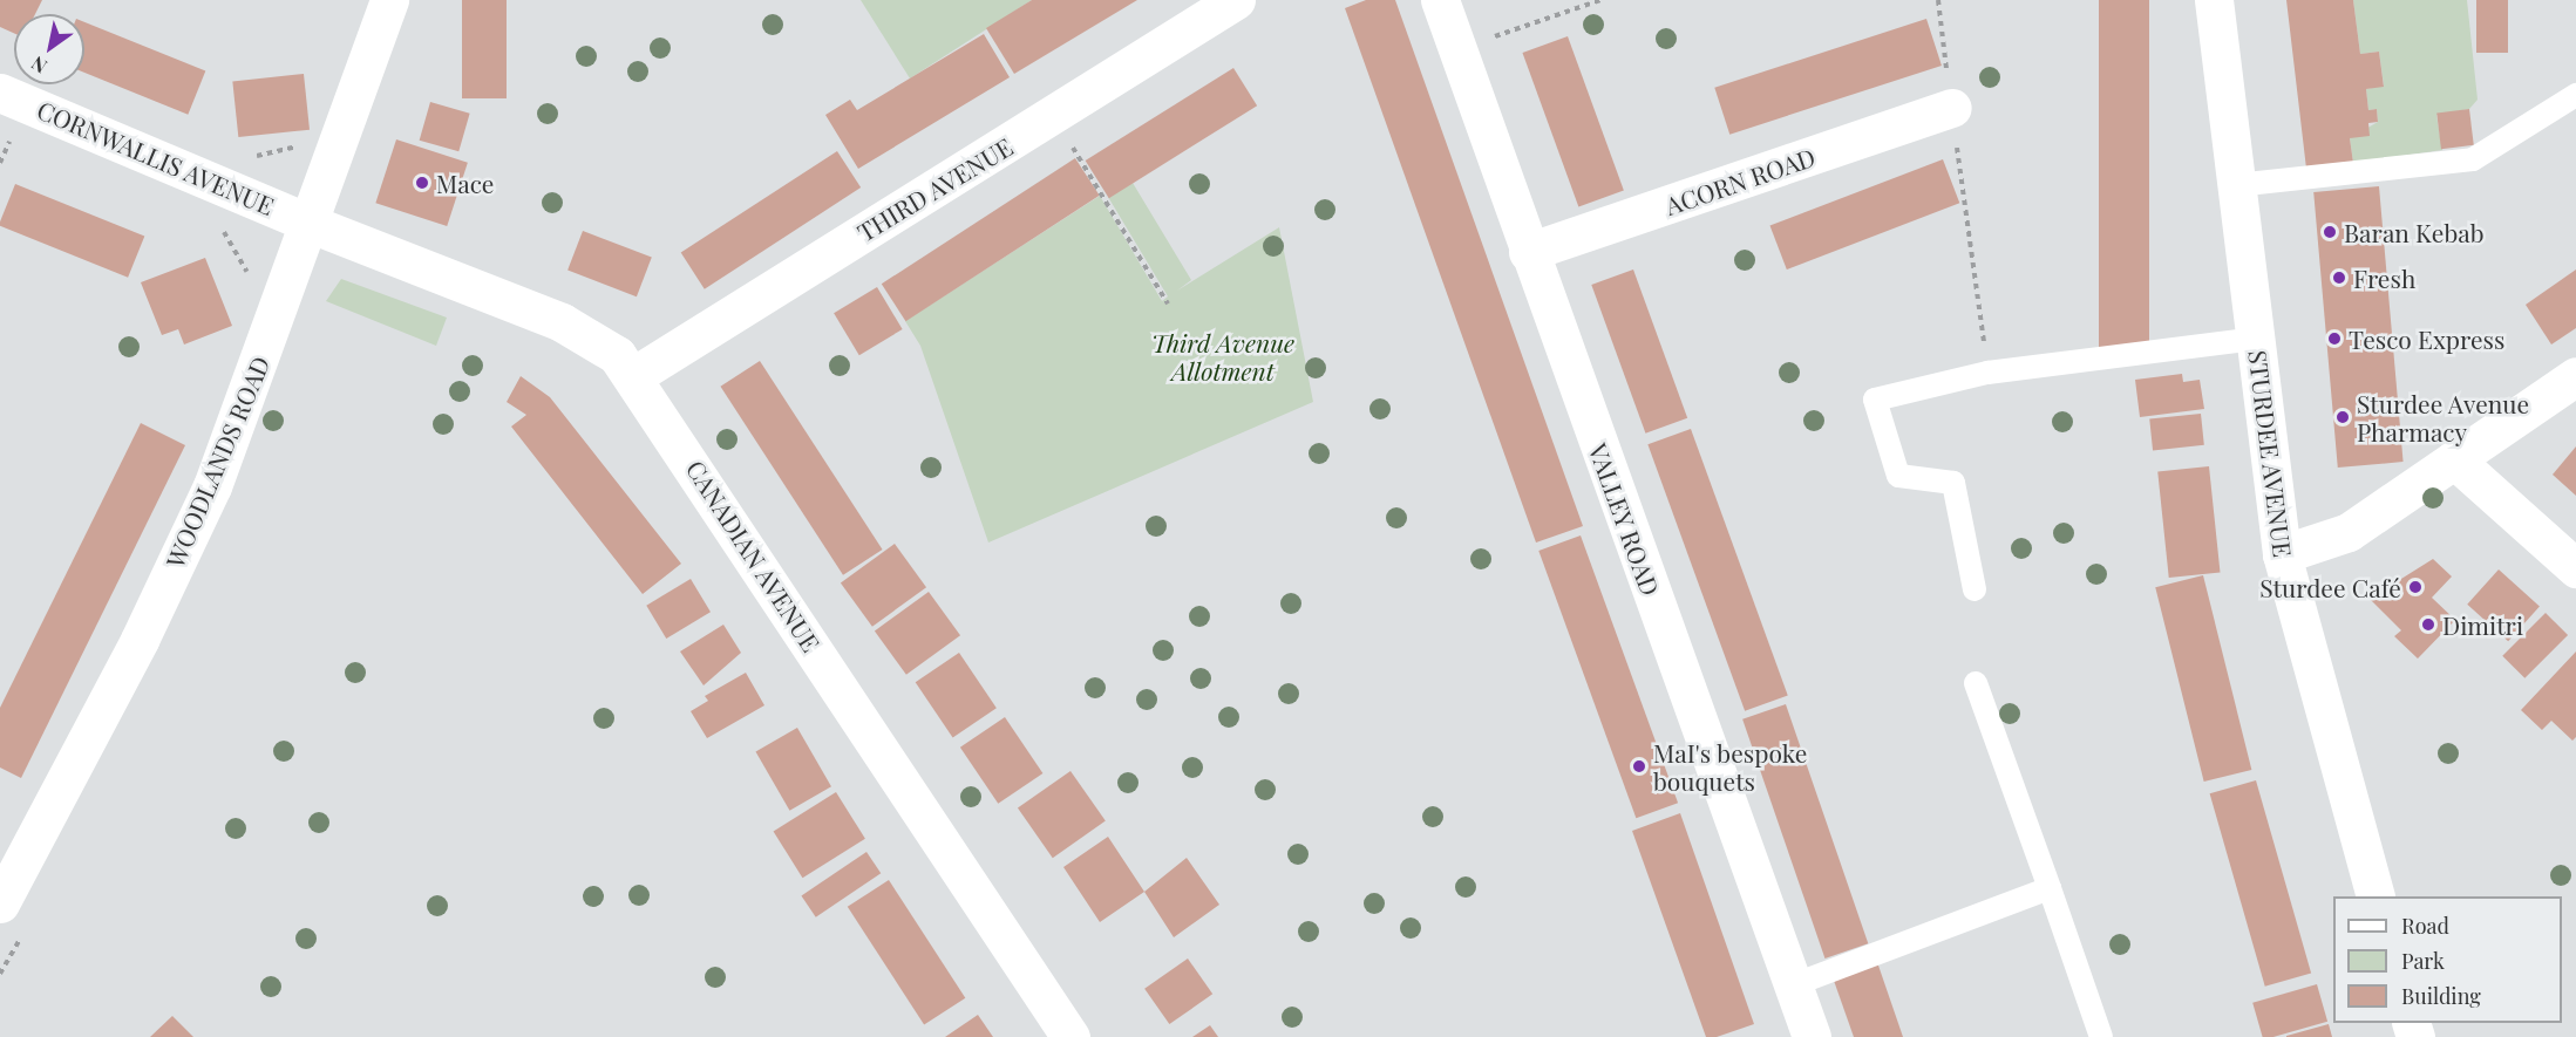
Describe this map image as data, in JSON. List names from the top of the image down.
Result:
{
  "streets": {
    "street": [
      "CORNWALLIS AVENUE",
      "ACORN ROAD",
      "THIRD AVENUE",
      "STURDEE AVENUE",
      "WOODLANDS ROAD",
      "VALLEY ROAD",
      "CANADIAN AVENUE"
    ]
  },
  "crossings": [
    ["CORNWALLIS AVENUE", "WOODLANDS ROAD"],
    ["CORNWALLIS AVENUE", "CANADIAN AVENUE"],
    ["ACORN ROAD", "VALLEY ROAD"],
    ["THIRD AVENUE", "CANADIAN AVENUE"],
    ["WOODLANDS ROAD", "CANADIAN AVENUE"]
  ],
  "parks": ["Third Avenue Allotment"],
  "places": [
    "Mace",
    "Baran Kebab",
    "Fresh",
    "Tesco Express",
    "Sturdee Avenue Pharmacy",
    "Sturdee Café",
    "Dimitri",
    "MaI's bespoke bouquets"
  ],
  "legend": ["Road", "Park", "Building"],
  "north": "bottom left"
}
